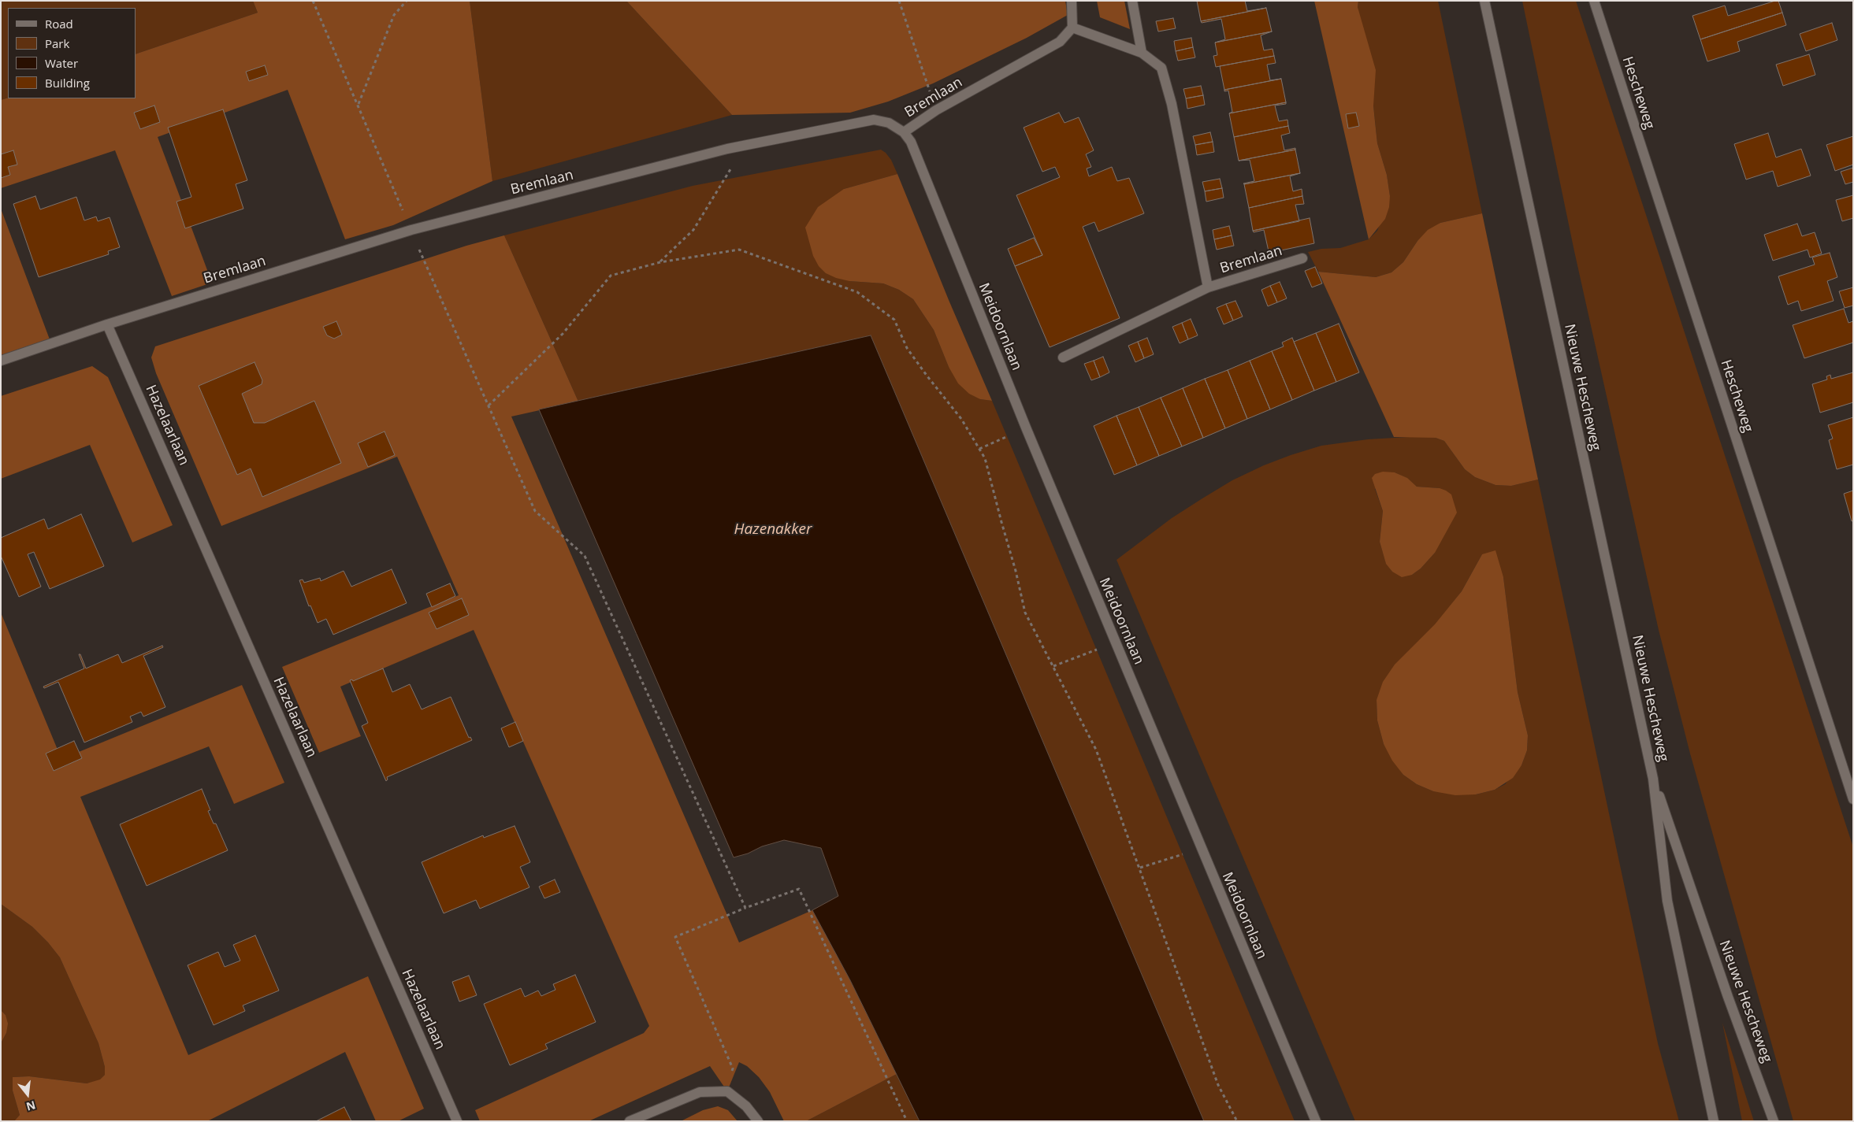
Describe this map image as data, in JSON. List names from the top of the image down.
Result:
{
  "streets": {
    "street": [
      "Hescheweg",
      "Bremlaan",
      "Meidoornlaan",
      "Nieuwe Hescheweg",
      "Hazelaarlaan"
    ]
  },
  "crossings": [
    ["Bremlaan", "Meidoornlaan"],
    ["Bremlaan", "Hazelaarlaan"]
  ],
  "water": ["Hazenakker"],
  "legend": [
    "Road",
    "Park",
    "Water",
    "Building"
  ],
  "north": "bottom"
}
